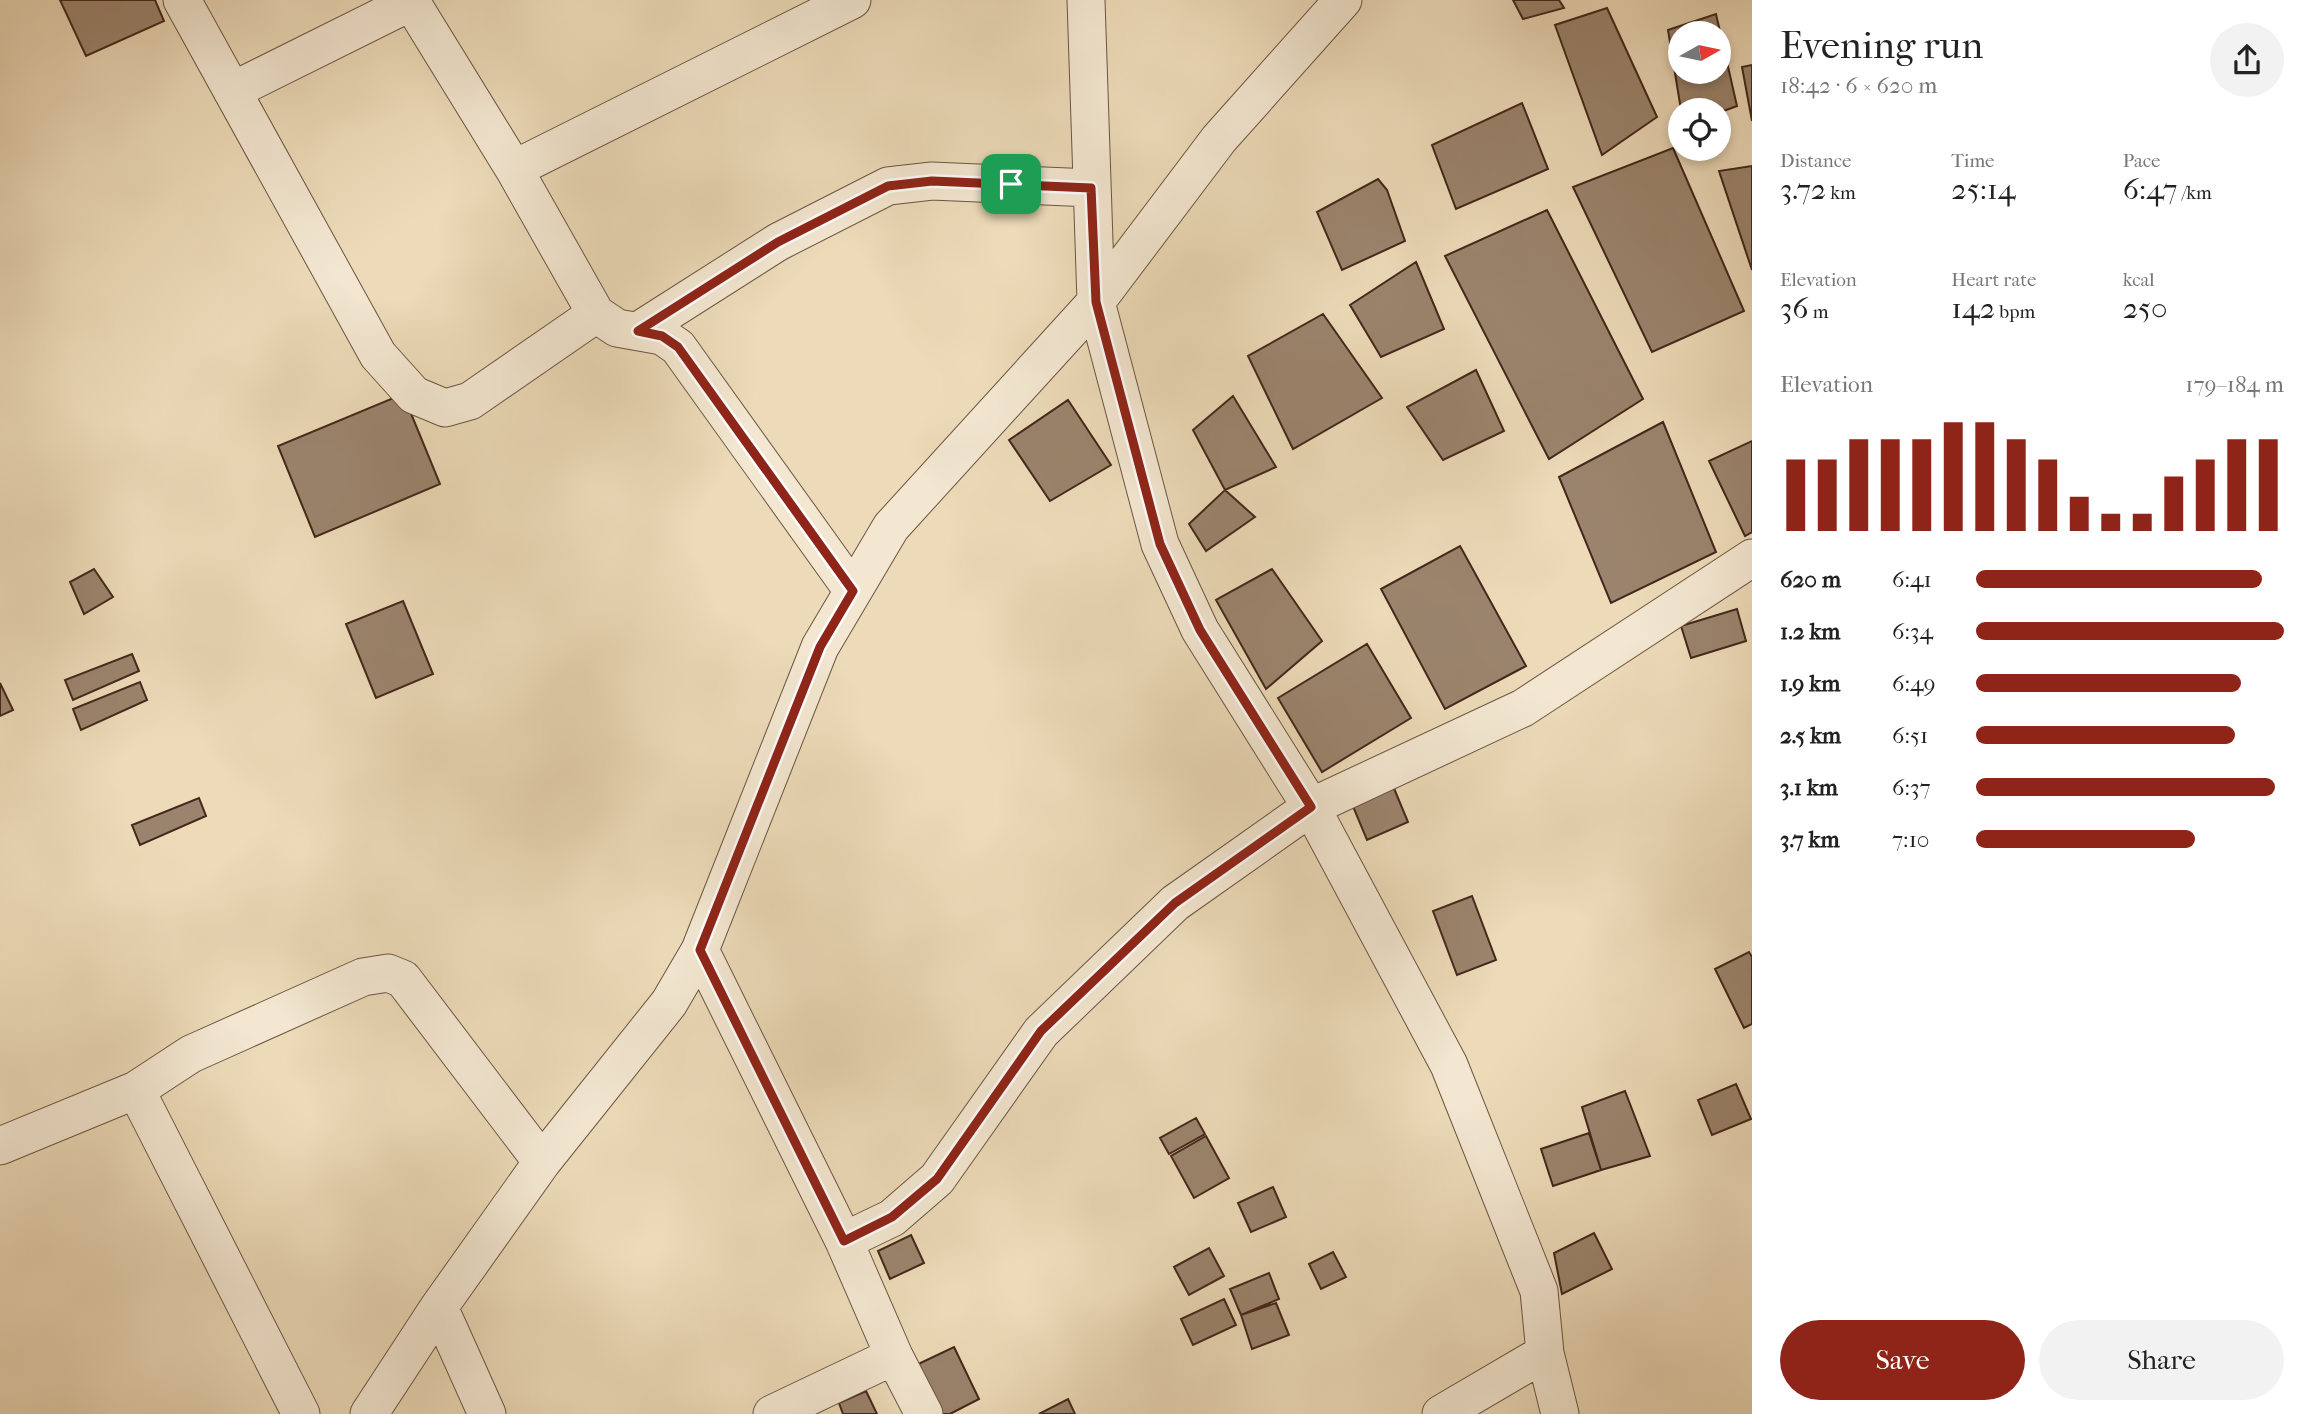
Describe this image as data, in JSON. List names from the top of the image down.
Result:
{
  "north": "right",
  "page": {
    "heading": ["Evening run", "18:42 · 6 × 620 m"],
    "stats": [
      ["Distance", "3.72 km"],
      ["Time", "25:14"],
      ["Pace", "6:47 /km"],
      ["Elevation", "36 m"],
      ["Heart rate", "142 bpm"],
      ["kcal", "250"]
    ],
    "chart": ["Elevation", "179–184 m"],
    "list": [
      {
        "name": "620 m",
        "note": "6:41"
      },
      {
        "name": "1.2 km",
        "note": "6:34"
      },
      {
        "name": "1.9 km",
        "note": "6:49"
      },
      {
        "name": "2.5 km",
        "note": "6:51"
      },
      {
        "name": "3.1 km",
        "note": "6:37"
      },
      {
        "name": "3.7 km",
        "note": "7:10"
      }
    ],
    "buttons": ["Save", "Share"]
  }
}
